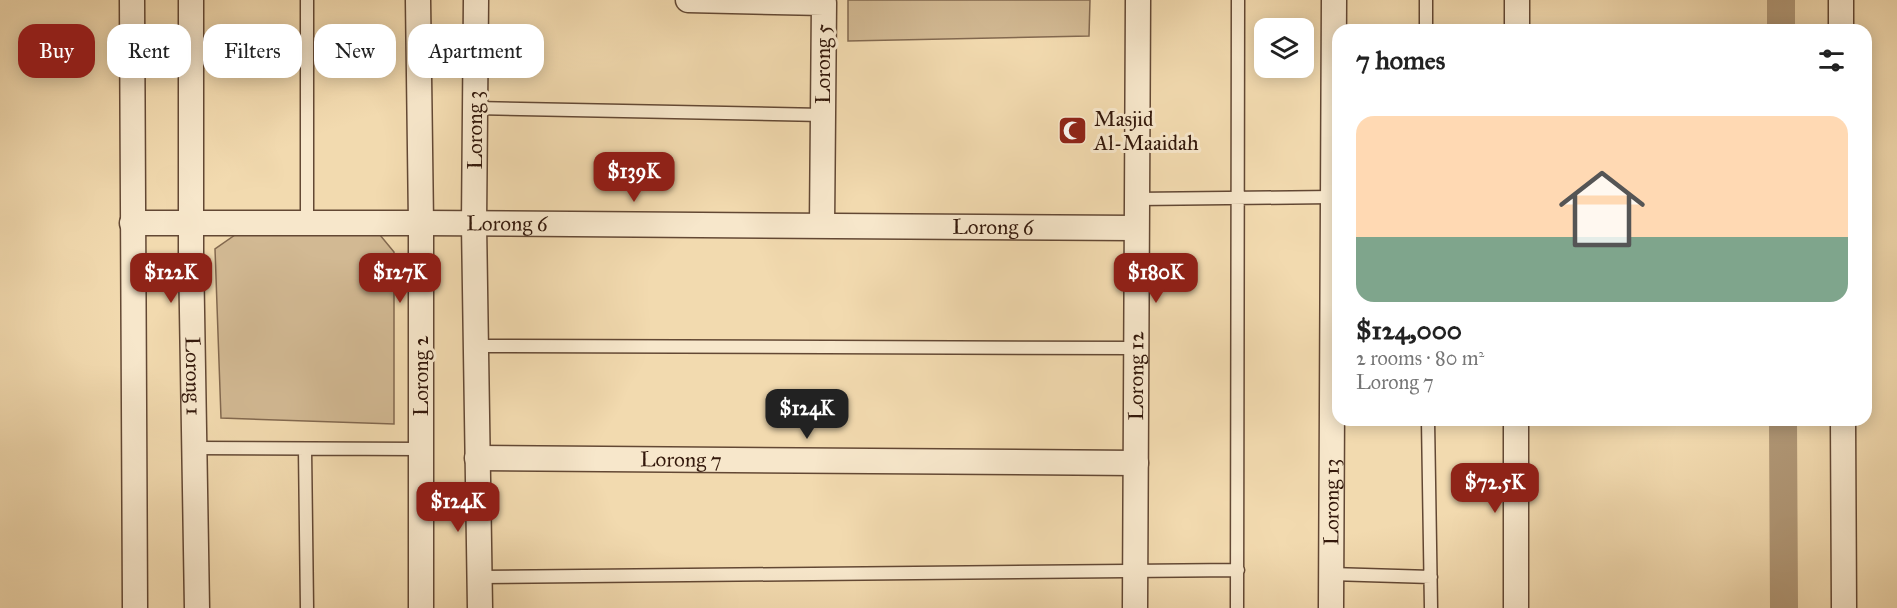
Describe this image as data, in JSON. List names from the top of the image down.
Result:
{
  "streets": {
    "street": [
      "Lorong 5",
      "Lorong 3",
      "Lorong 6",
      "Lorong 1",
      "Lorong 2",
      "Lorong 12",
      "Lorong 7",
      "Lorong 13"
    ]
  },
  "crossings": [
    ["Lorong 5", "Lorong 6"],
    ["Lorong 3", "Lorong 6"],
    ["Lorong 3", "Lorong 7"],
    ["Lorong 6", "Lorong 1"],
    ["Lorong 6", "Lorong 2"],
    ["Lorong 6", "Lorong 12"],
    ["Lorong 12", "Lorong 7"]
  ],
  "places": {
    "mosque": ["Masjid Al-Maaidah"]
  },
  "page": {
    "chip": [
      "Buy",
      "Rent",
      "Filters",
      "New",
      "Apartment"
    ],
    "heading": "7 homes",
    "list": [
      {
        "name": "$124,000",
        "note": "2 rooms · 80 m² · Lorong 7"
      }
    ],
    "price": [
      "$139K",
      "$122K",
      "$127K",
      "$180K",
      "$124K",
      "$72.5K",
      "$124K"
    ]
  }
}
